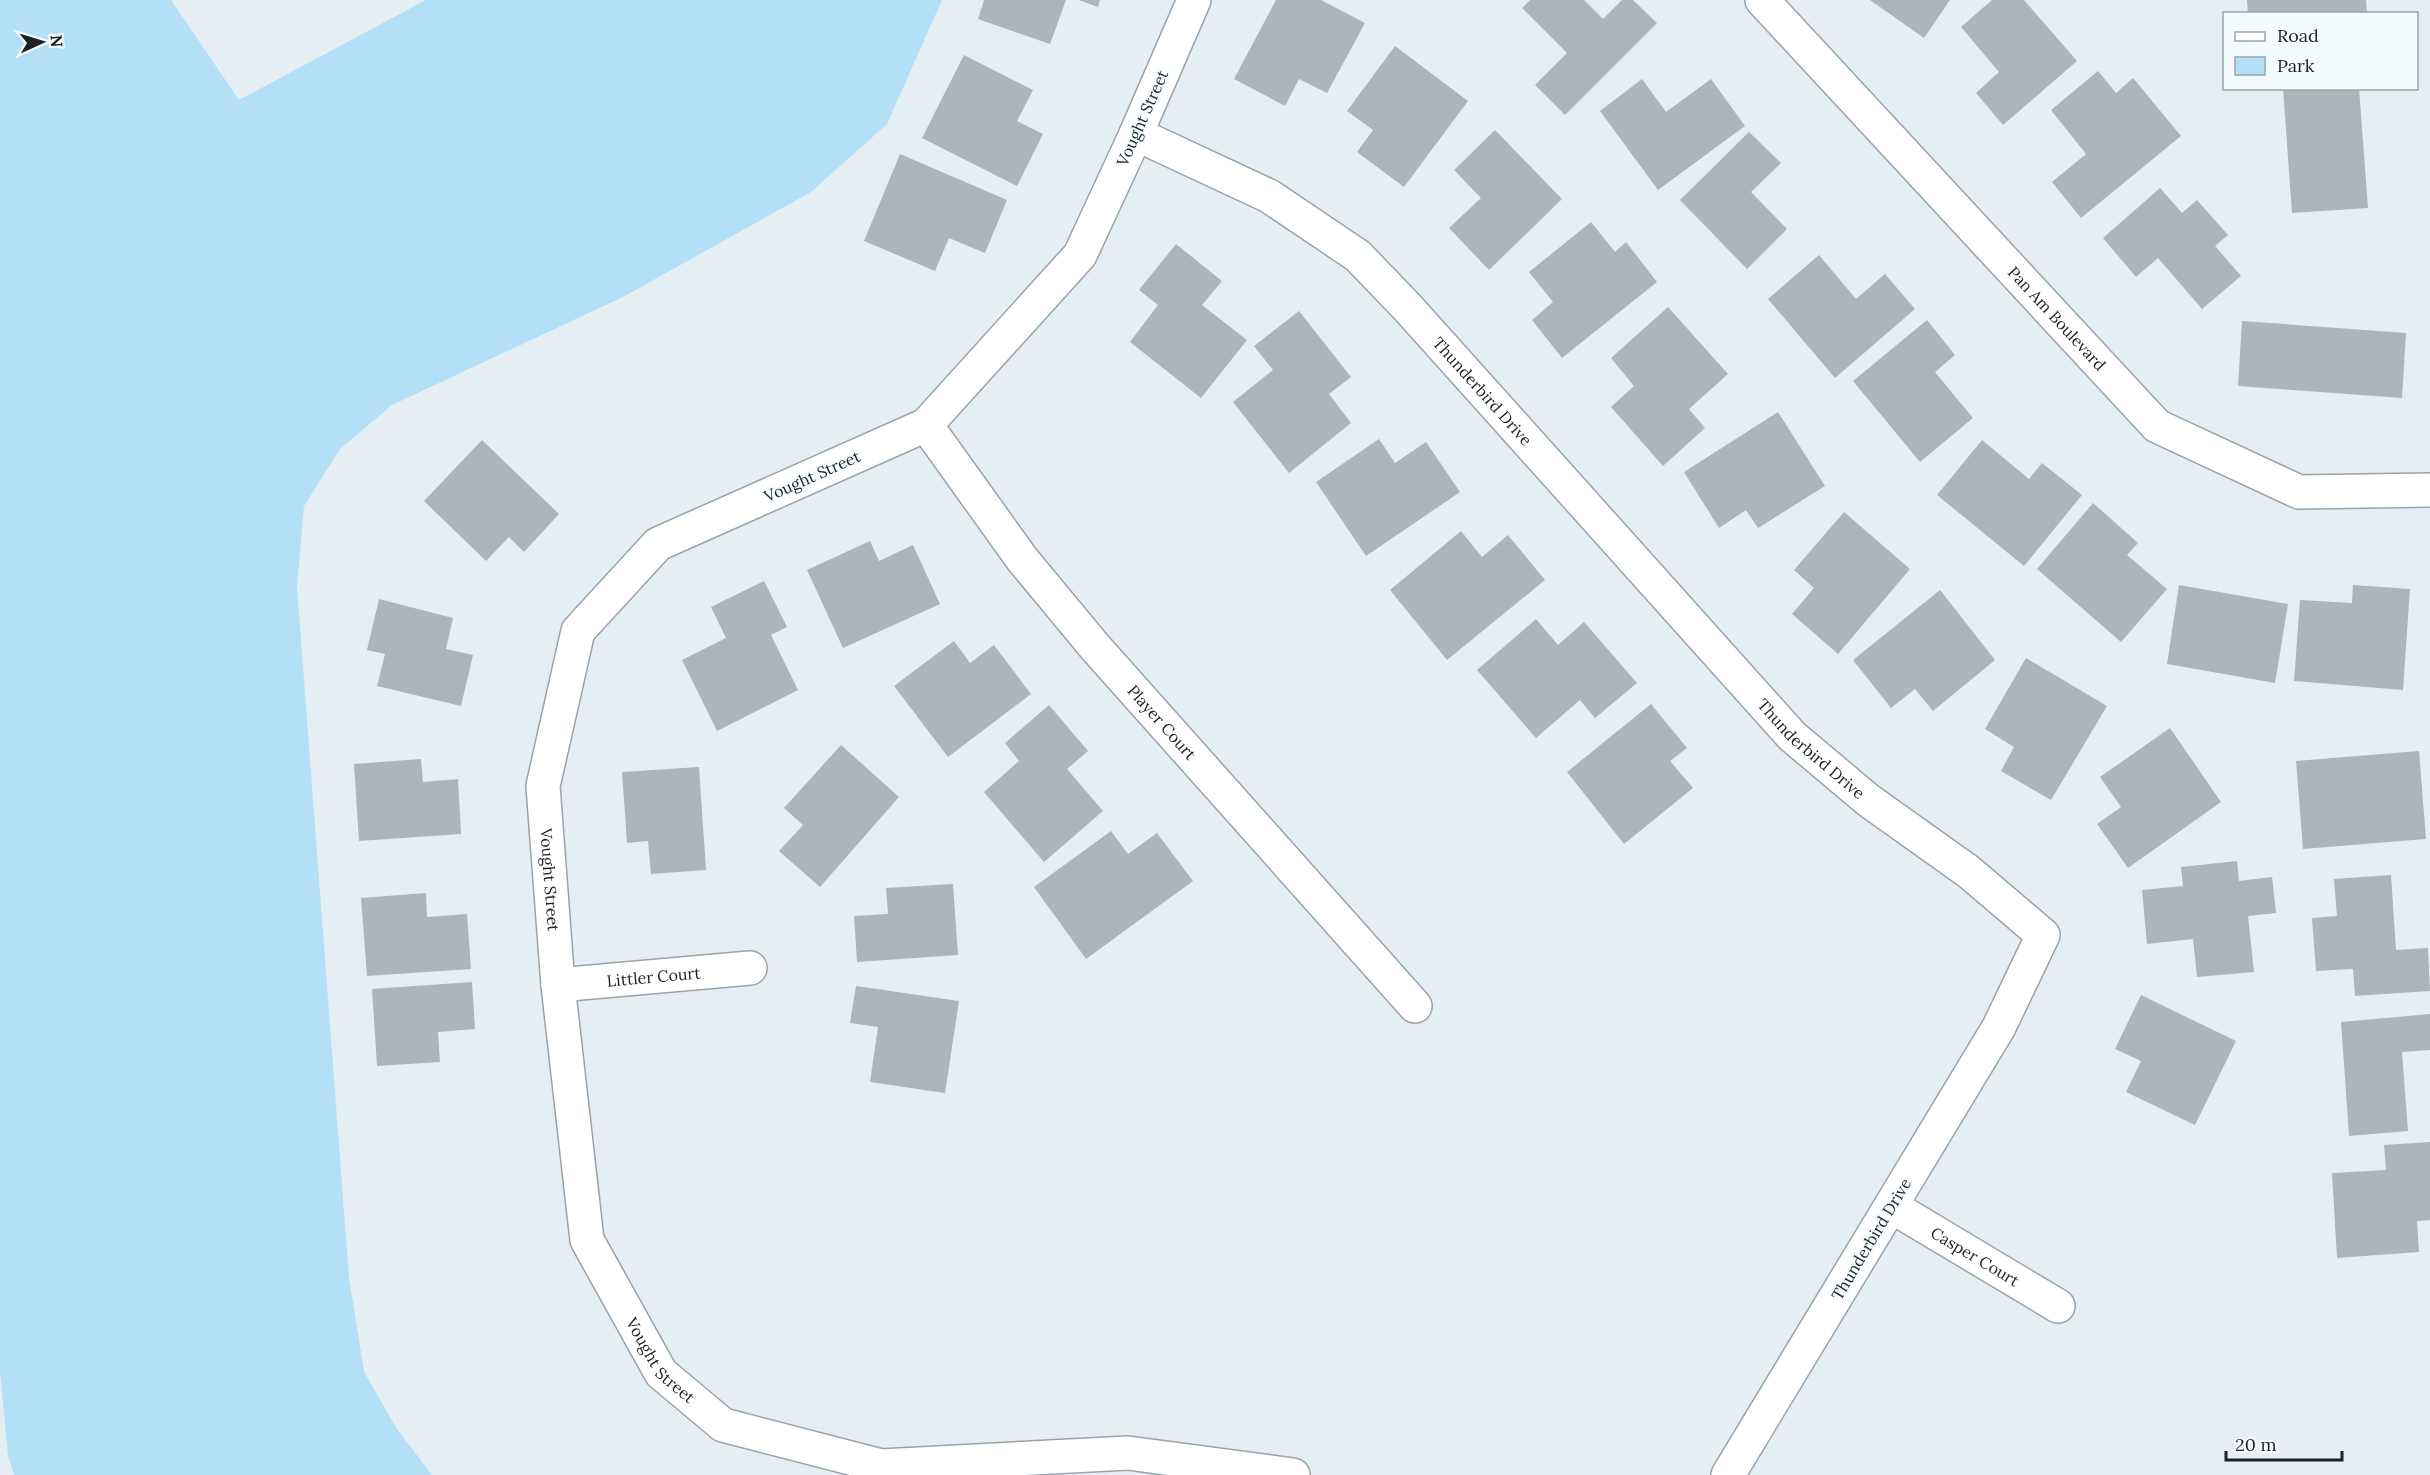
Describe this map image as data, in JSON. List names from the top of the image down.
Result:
{
  "streets": {
    "street": [
      "Vought Street",
      "Pan Am Boulevard",
      "Thunderbird Drive",
      "Player Court",
      "Littler Court",
      "Casper Court"
    ]
  },
  "crossings": [
    ["Vought Street", "Thunderbird Drive"],
    ["Vought Street", "Player Court"],
    ["Vought Street", "Littler Court"],
    ["Thunderbird Drive", "Casper Court"]
  ],
  "legend": ["Road", "Park"],
  "scale_bar": "20 m",
  "north": "right"
}
